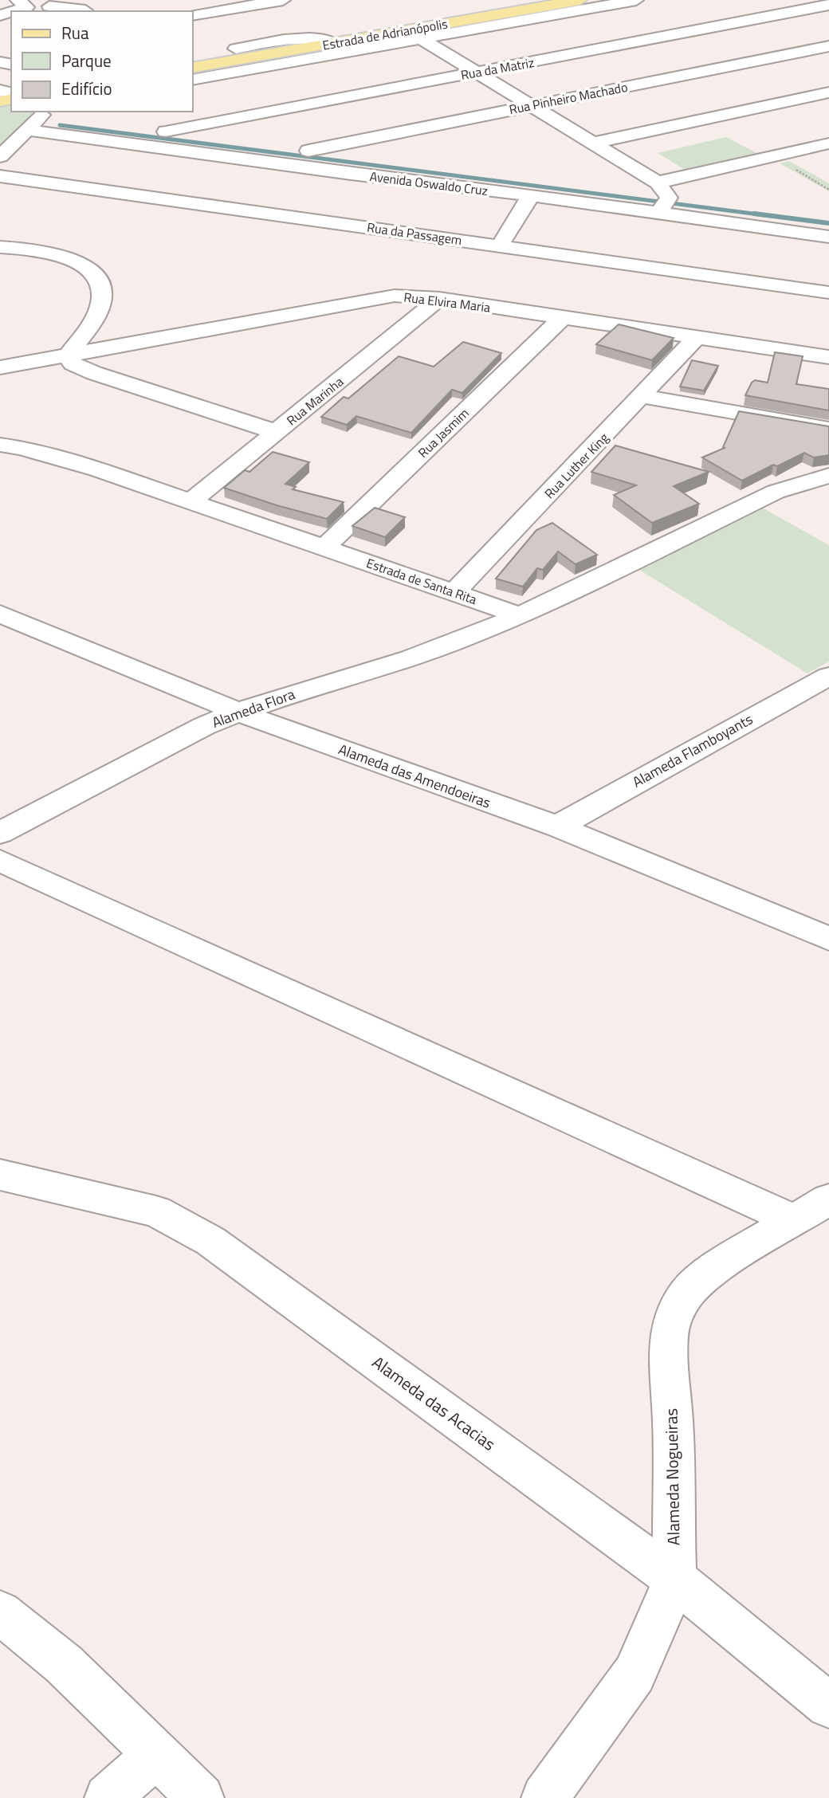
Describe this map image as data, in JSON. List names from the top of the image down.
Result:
{
  "streets": {
    "main road": ["Estrada de Adrianópolis"],
    "street": [
      "Rua da Matriz",
      "Rua Pinheiro Machado",
      "Avenida Oswaldo Cruz",
      "Rua da Passagem",
      "Rua Elvira Maria",
      "Rua Marinha",
      "Rua Jasmim",
      "Rua Luther King",
      "Estrada de Santa Rita",
      "Alameda Flora",
      "Alameda Flamboyants",
      "Alameda das Amendoeiras",
      "Alameda das Acacias",
      "Alameda Nogueiras"
    ]
  },
  "crossings": [
    ["Rua Pinheiro Machado", "Avenida Oswaldo Cruz"],
    ["Rua Elvira Maria", "Rua Marinha"],
    ["Rua Elvira Maria", "Rua Jasmim"],
    ["Rua Elvira Maria", "Rua Luther King"],
    ["Rua Marinha", "Estrada de Santa Rita"],
    ["Rua Jasmim", "Estrada de Santa Rita"],
    ["Rua Luther King", "Estrada de Santa Rita"],
    ["Estrada de Santa Rita", "Alameda Flora"],
    ["Alameda Flora", "Alameda das Amendoeiras"],
    ["Alameda Flamboyants", "Alameda das Amendoeiras"],
    ["Alameda das Acacias", "Alameda Nogueiras"]
  ],
  "legend": ["Rua", "Parque", "Edifício"]
}
